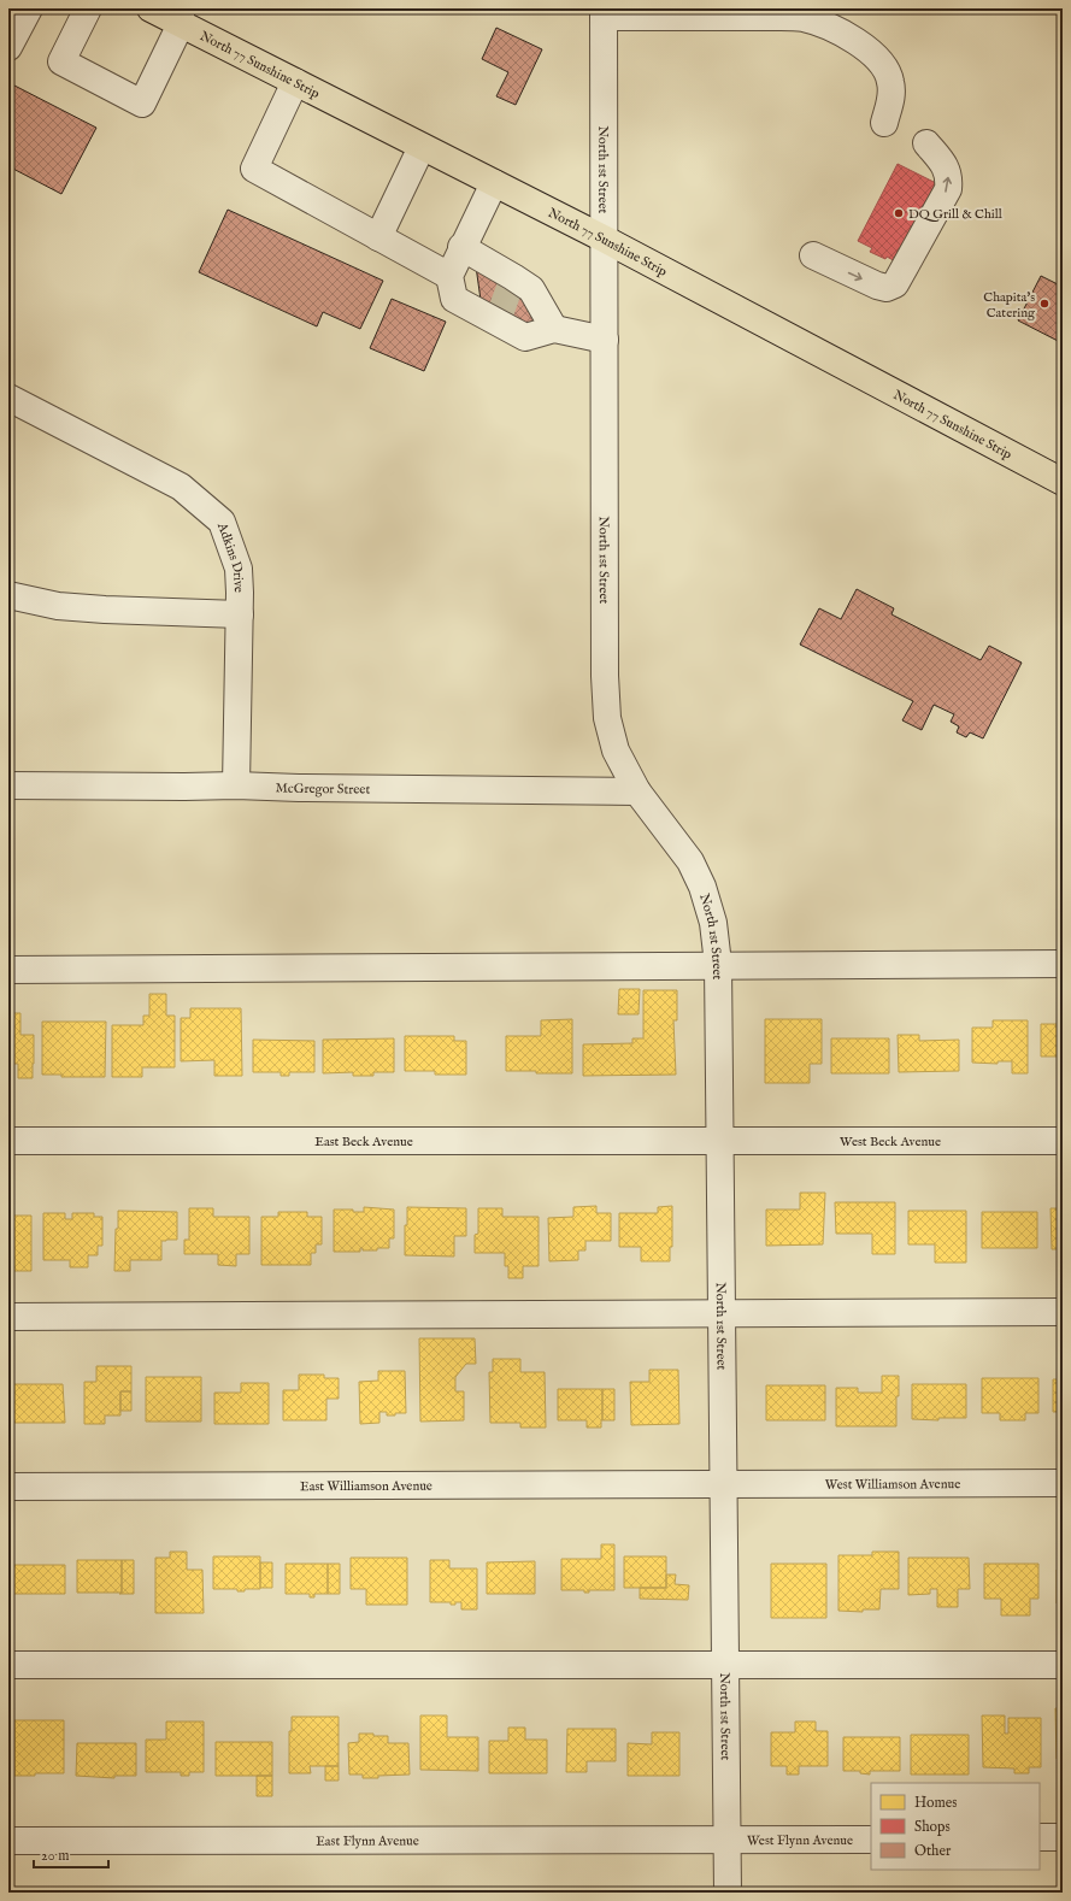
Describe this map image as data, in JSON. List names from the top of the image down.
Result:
{
  "streets": {
    "main road": ["North 77 Sunshine Strip"],
    "street": [
      "North 1st Street",
      "Adkins Drive",
      "McGregor Street",
      "East Beck Avenue",
      "West Beck Avenue",
      "West Williamson Avenue",
      "East Williamson Avenue",
      "West Flynn Avenue",
      "East Flynn Avenue"
    ]
  },
  "crossings": [
    ["North 77 Sunshine Strip", "North 1st Street"],
    ["North 1st Street", "McGregor Street"],
    ["North 1st Street", "East Beck Avenue"],
    ["North 1st Street", "West Beck Avenue"],
    ["North 1st Street", "West Williamson Avenue"],
    ["North 1st Street", "East Williamson Avenue"],
    ["North 1st Street", "West Flynn Avenue"],
    ["North 1st Street", "East Flynn Avenue"],
    ["Adkins Drive", "McGregor Street"],
    ["East Beck Avenue", "West Beck Avenue"],
    ["West Williamson Avenue", "East Williamson Avenue"],
    ["West Flynn Avenue", "East Flynn Avenue"]
  ],
  "places": ["DQ Grill & Chill", "Chapita's Catering"],
  "legend": ["Homes", "Shops", "Other"],
  "scale_bar": "20 m"
}
